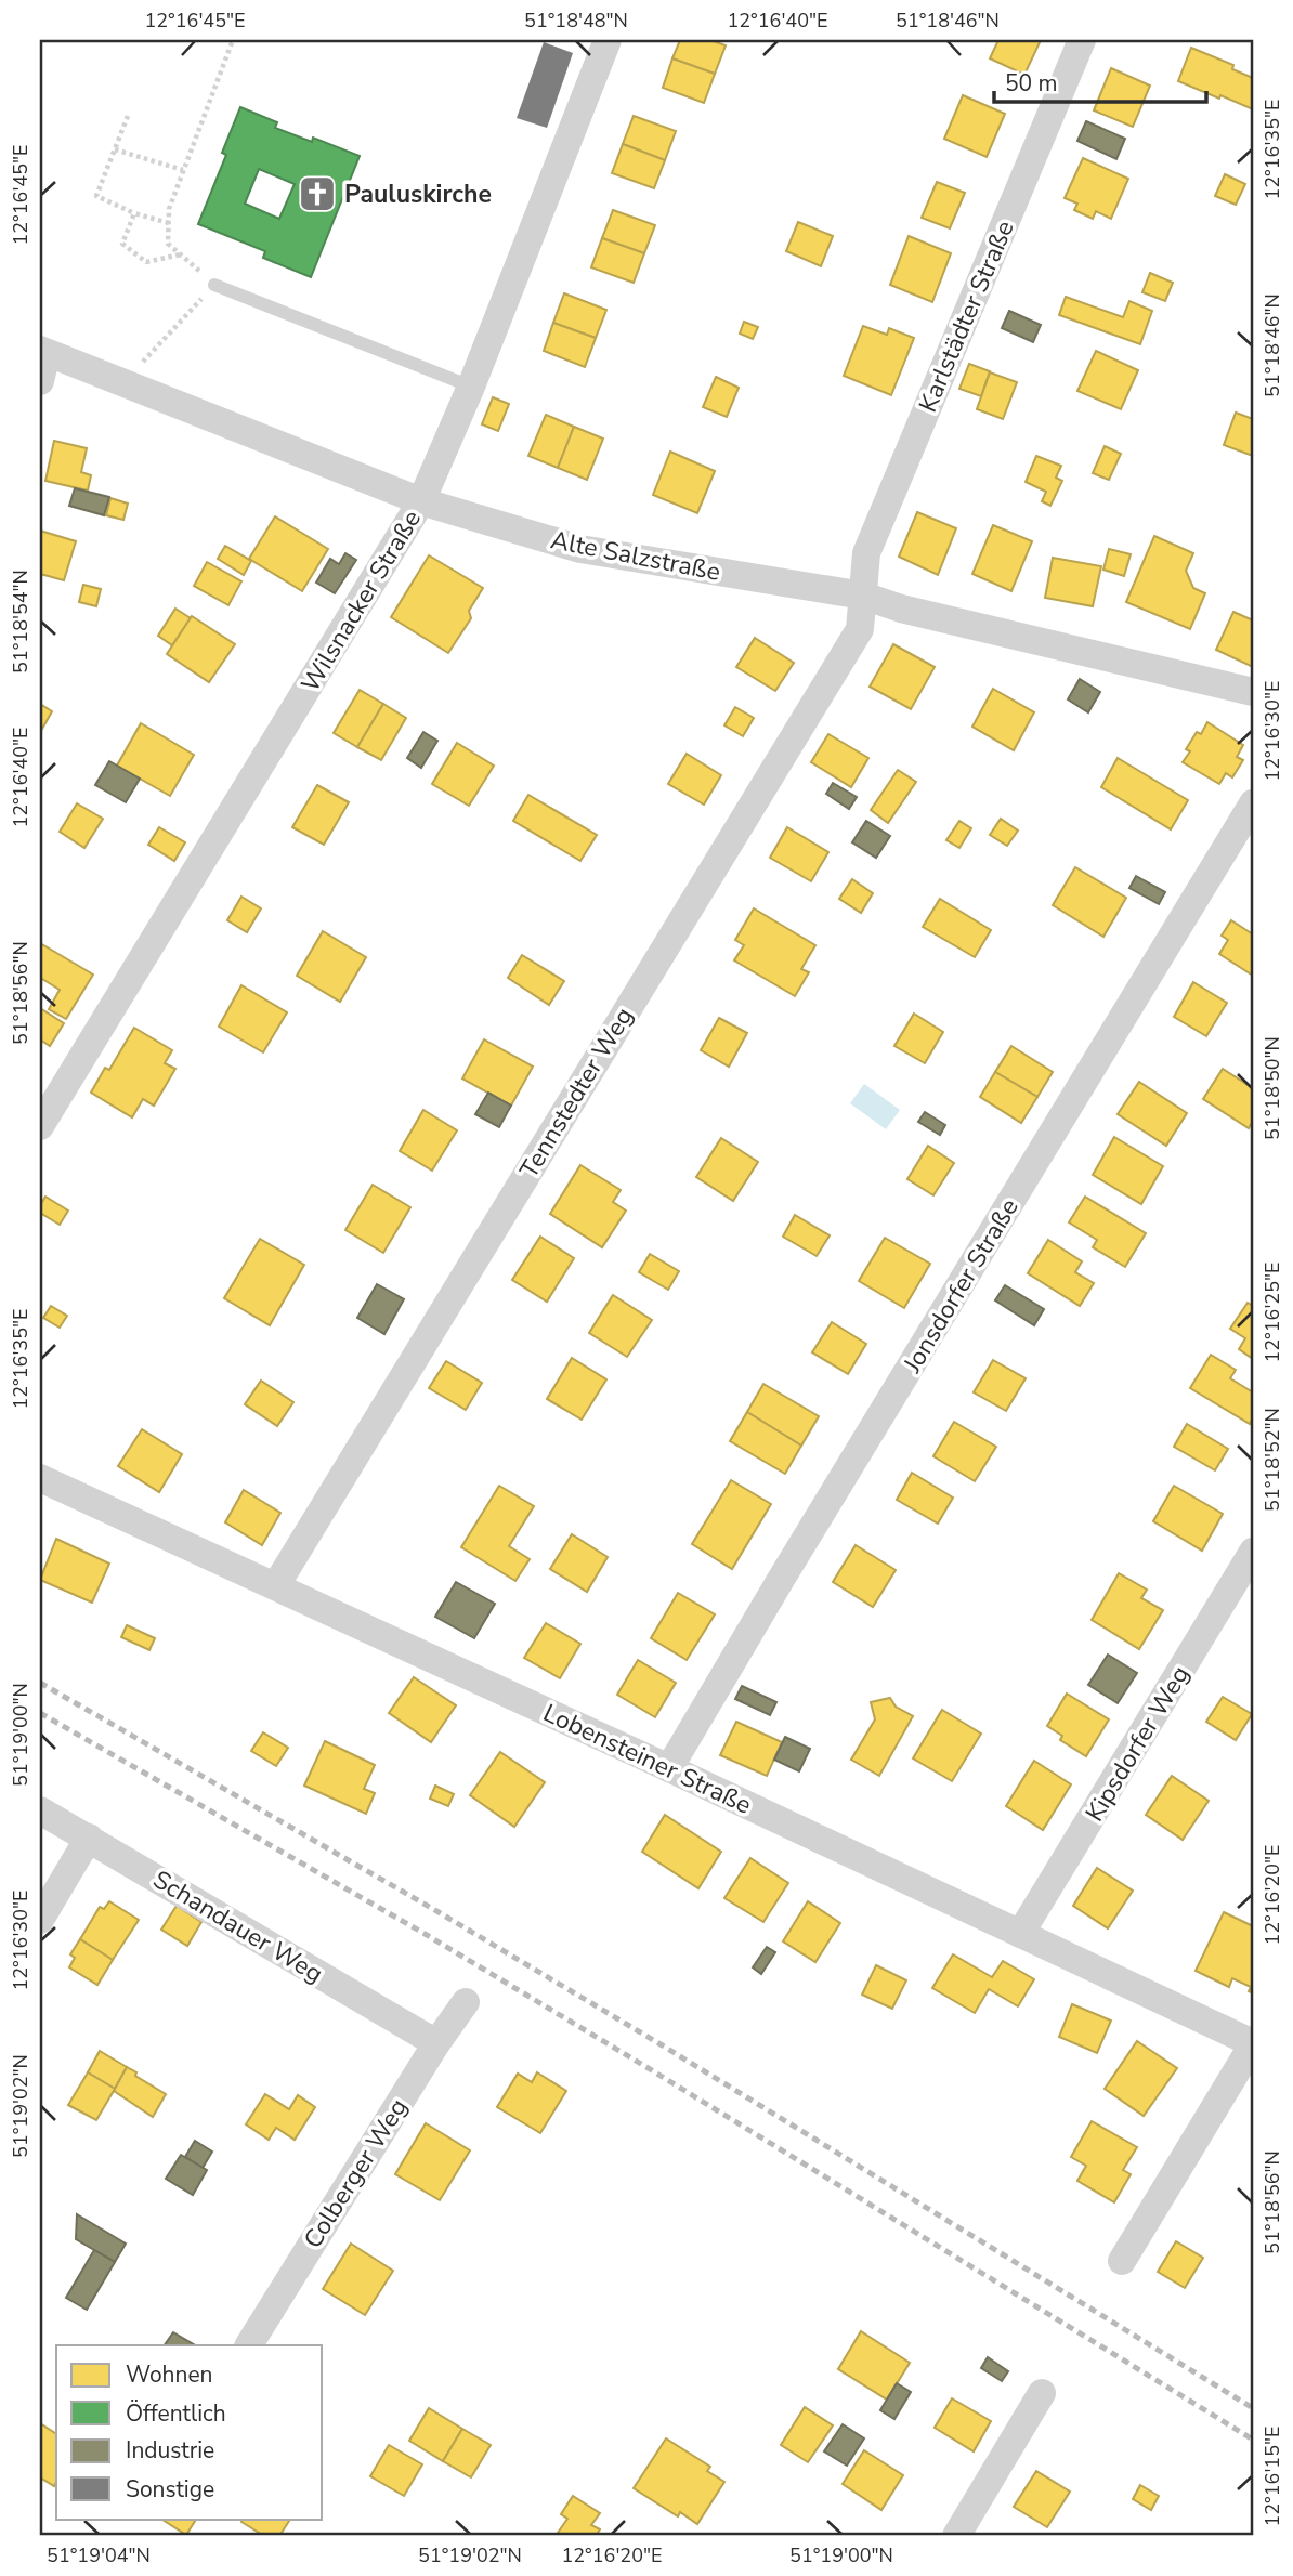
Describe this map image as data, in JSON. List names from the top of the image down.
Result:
{
  "streets": {
    "street": [
      "Karlstädter Straße",
      "Alte Salzstraße",
      "Wilsnacker Straße",
      "Tennstedter Weg",
      "Jonsdorfer Straße",
      "Kipsdorfer Weg",
      "Lobensteiner Straße",
      "Schandauer Weg",
      "Colberger Weg"
    ]
  },
  "crossings": [
    ["Karlstädter Straße", "Alte Salzstraße"],
    ["Karlstädter Straße", "Tennstedter Weg"],
    ["Alte Salzstraße", "Wilsnacker Straße"],
    ["Alte Salzstraße", "Tennstedter Weg"],
    ["Tennstedter Weg", "Lobensteiner Straße"],
    ["Jonsdorfer Straße", "Lobensteiner Straße"],
    ["Kipsdorfer Weg", "Lobensteiner Straße"],
    ["Schandauer Weg", "Colberger Weg"]
  ],
  "places": {
    "church": ["Pauluskirche"]
  },
  "legend": [
    "Wohnen",
    "Öffentlich",
    "Industrie",
    "Sonstige"
  ],
  "scale_bar": "50 m",
  "coordinates": [
    "12°16'45\"E",
    "51°18'48\"N",
    "12°16'40\"E",
    "51°18'46\"N",
    "12°16'35\"E",
    "51°18'54\"N",
    "12°16'30\"E",
    "51°18'56\"N",
    "51°18'50\"N",
    "12°16'25\"E",
    "51°18'52\"N",
    "51°19'00\"N",
    "12°16'20\"E",
    "51°19'02\"N",
    "12°16'15\"E",
    "51°19'04\"N"
  ]
}
